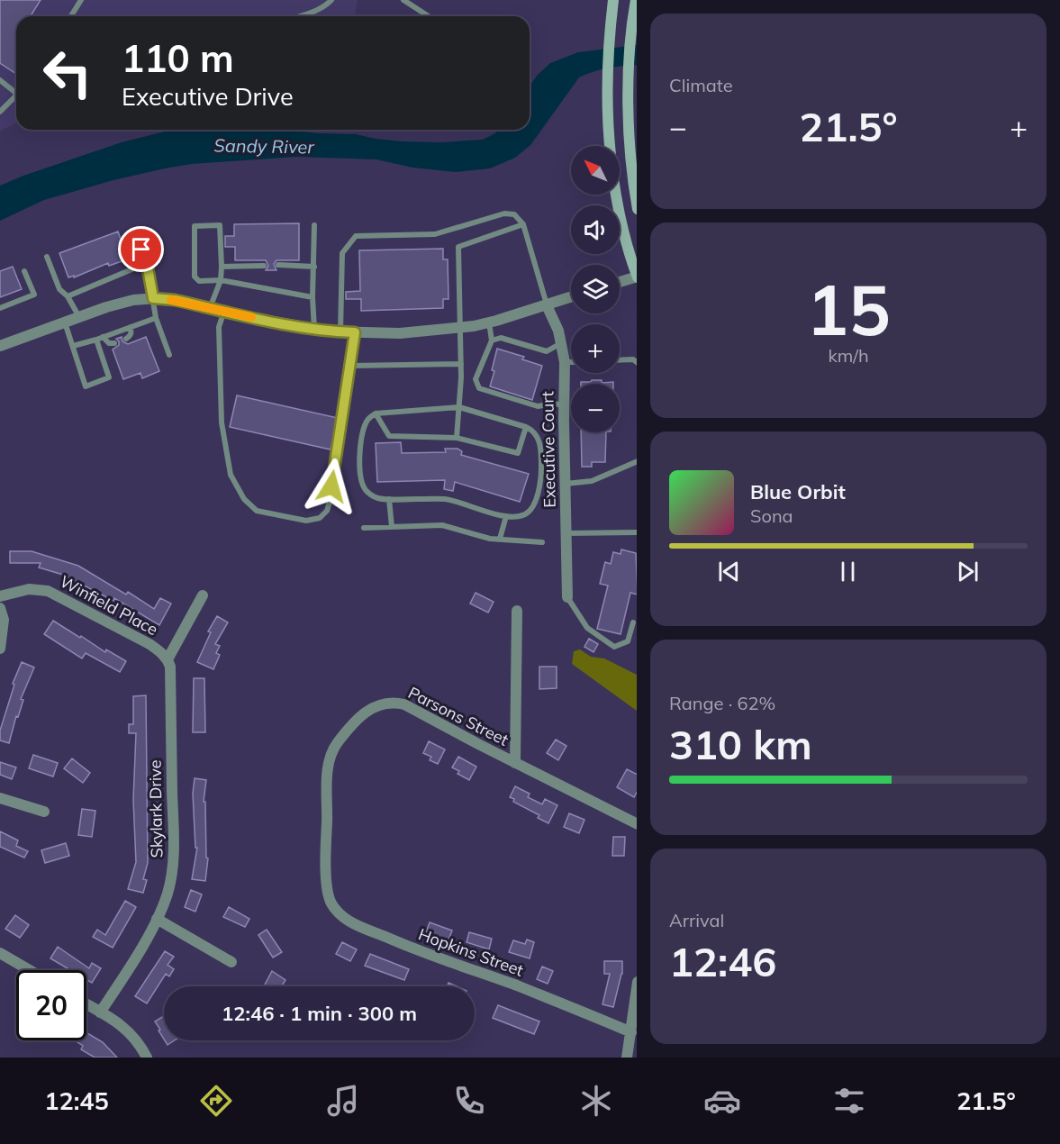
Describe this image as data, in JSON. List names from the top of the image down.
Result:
{
  "streets": {
    "street": [
      "Executive Court",
      "Winfield Place",
      "Parsons Street",
      "Skylark Drive",
      "Hopkins Street"
    ]
  },
  "crossings": [
    ["Winfield Place", "Skylark Drive"],
    ["Parsons Street", "Hopkins Street"]
  ],
  "water": ["Sandy River"],
  "north": "top left",
  "page": {
    "tile": [
      "Climate",
      ["15", "km/h"],
      ["Range · 62%", "310 km"],
      ["Arrival", "12:46"]
    ],
    "turn": ["110 m", "Executive Drive"],
    "heat": ["−", "21.5°", "+"],
    "map_buttons": ["+", "−"],
    "song": ["Blue Orbit", "Sona"],
    "limit": "20",
    "trip": "12:46 · 1 min · 300 m",
    "tabs": ["12:45", "21.5°"]
  }
}
